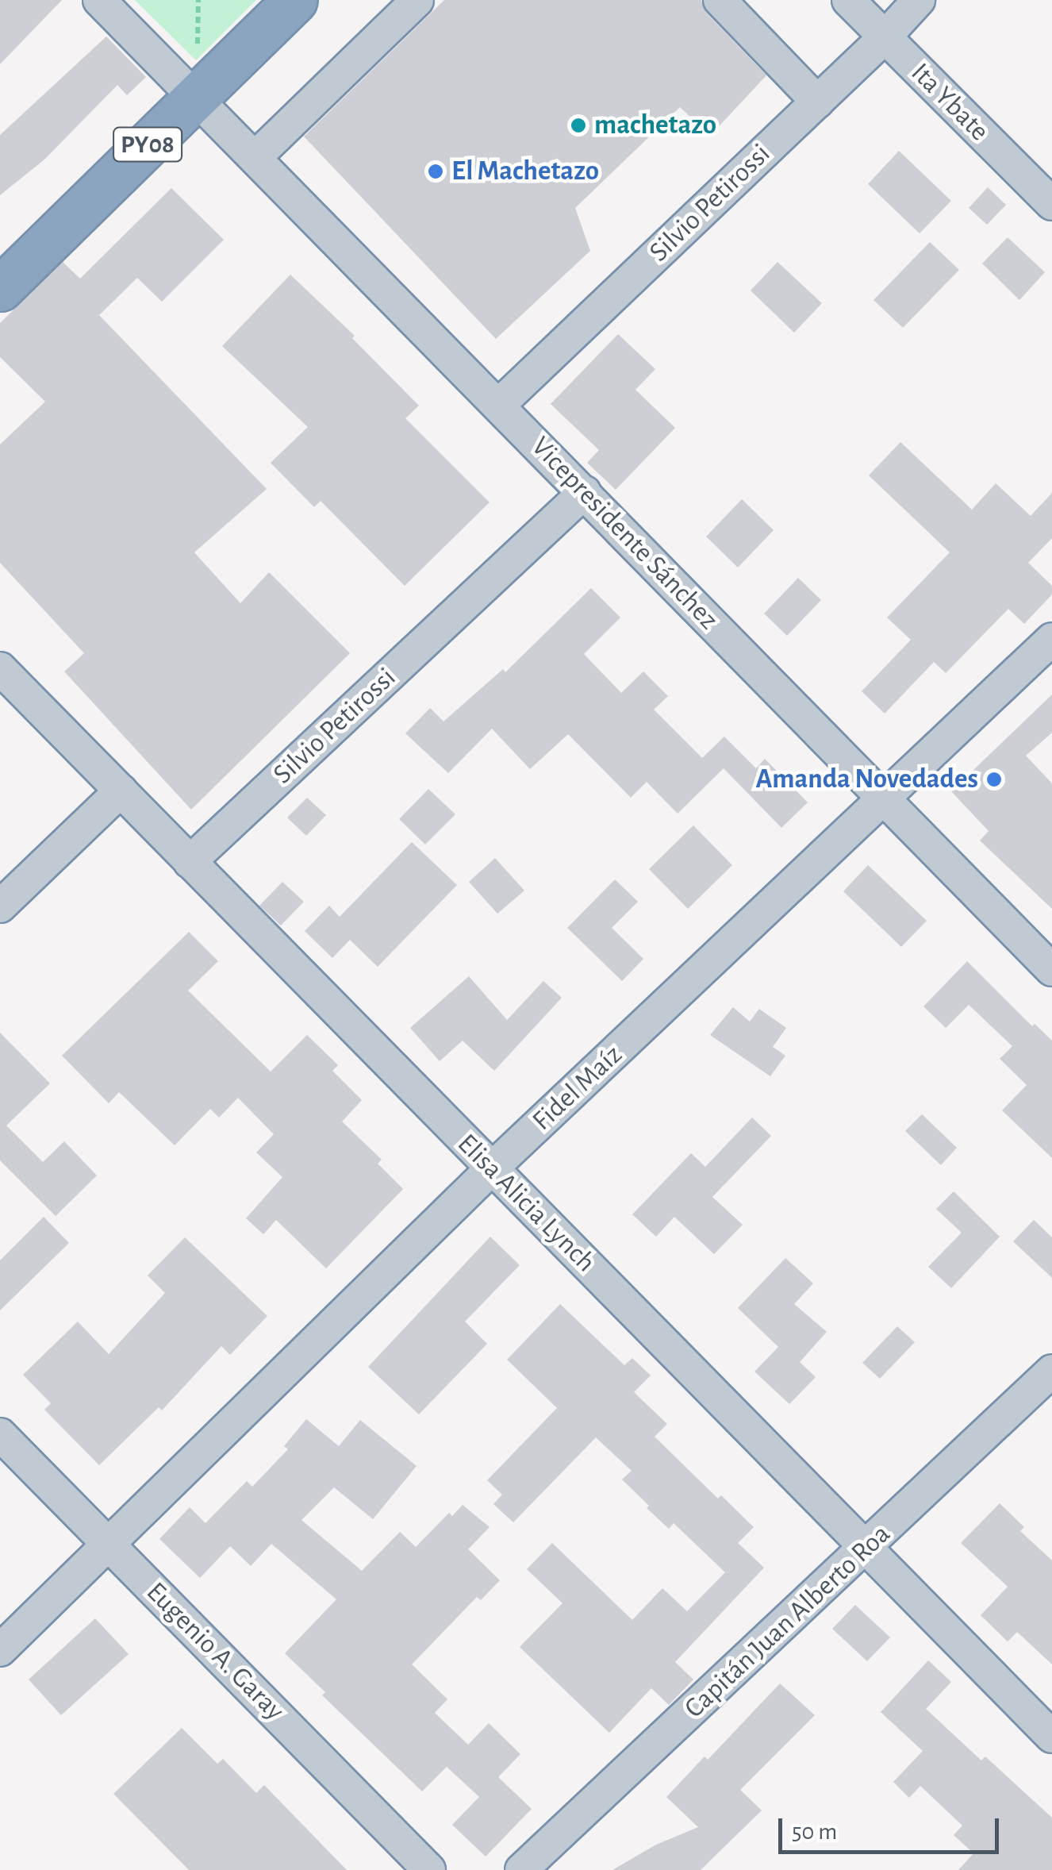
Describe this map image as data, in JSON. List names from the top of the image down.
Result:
{
  "streets": {
    "highway": ["PY08"],
    "street": [
      "Ita Ybate",
      "Silvio Petirossi",
      "Vicepresidente Sánchez",
      "Fidel Maíz",
      "Elisa Alicia Lynch",
      "Capitán Juan Alberto Roa",
      "Eugenio A. Garay"
    ]
  },
  "crossings": [
    ["Ita Ybate", "Silvio Petirossi"],
    ["PY08", "Vicepresidente Sánchez"],
    ["Silvio Petirossi", "Vicepresidente Sánchez"],
    ["Silvio Petirossi", "Elisa Alicia Lynch"],
    ["Vicepresidente Sánchez", "Fidel Maíz"],
    ["Fidel Maíz", "Elisa Alicia Lynch"],
    ["Fidel Maíz", "Eugenio A. Garay"],
    ["Elisa Alicia Lynch", "Capitán Juan Alberto Roa"]
  ],
  "places": ["machetazo", "El Machetazo", "Amanda Novedades"],
  "scale_bar": "50 m"
}
